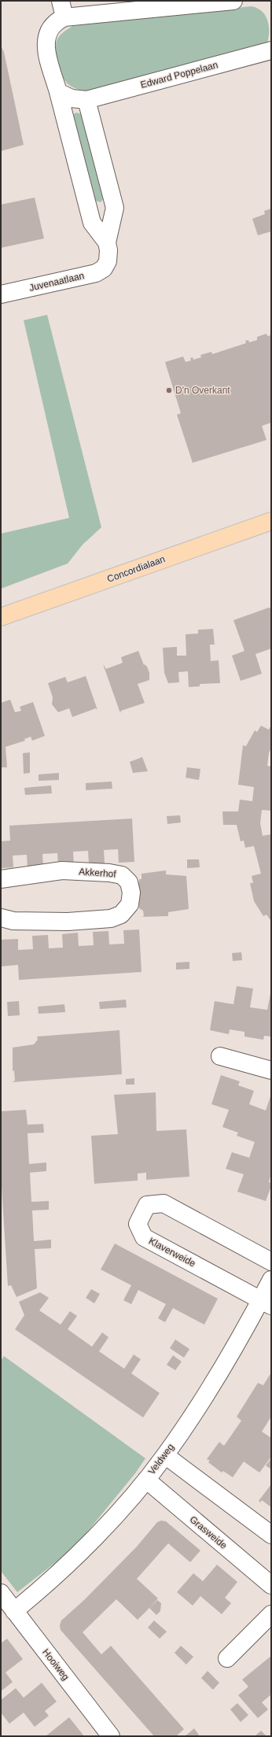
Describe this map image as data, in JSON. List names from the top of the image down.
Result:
{
  "streets": {
    "main road": ["Concordialaan"],
    "street": [
      "Edward Poppelaan",
      "Juvenaatlaan",
      "Akkerhof",
      "Klaverweide",
      "Veldweg",
      "Grasweide",
      "Hooiweg"
    ]
  },
  "crossings": [
    ["Klaverweide", "Veldweg"],
    ["Veldweg", "Grasweide"],
    ["Veldweg", "Hooiweg"]
  ],
  "places": ["D'n Overkant"]
}
